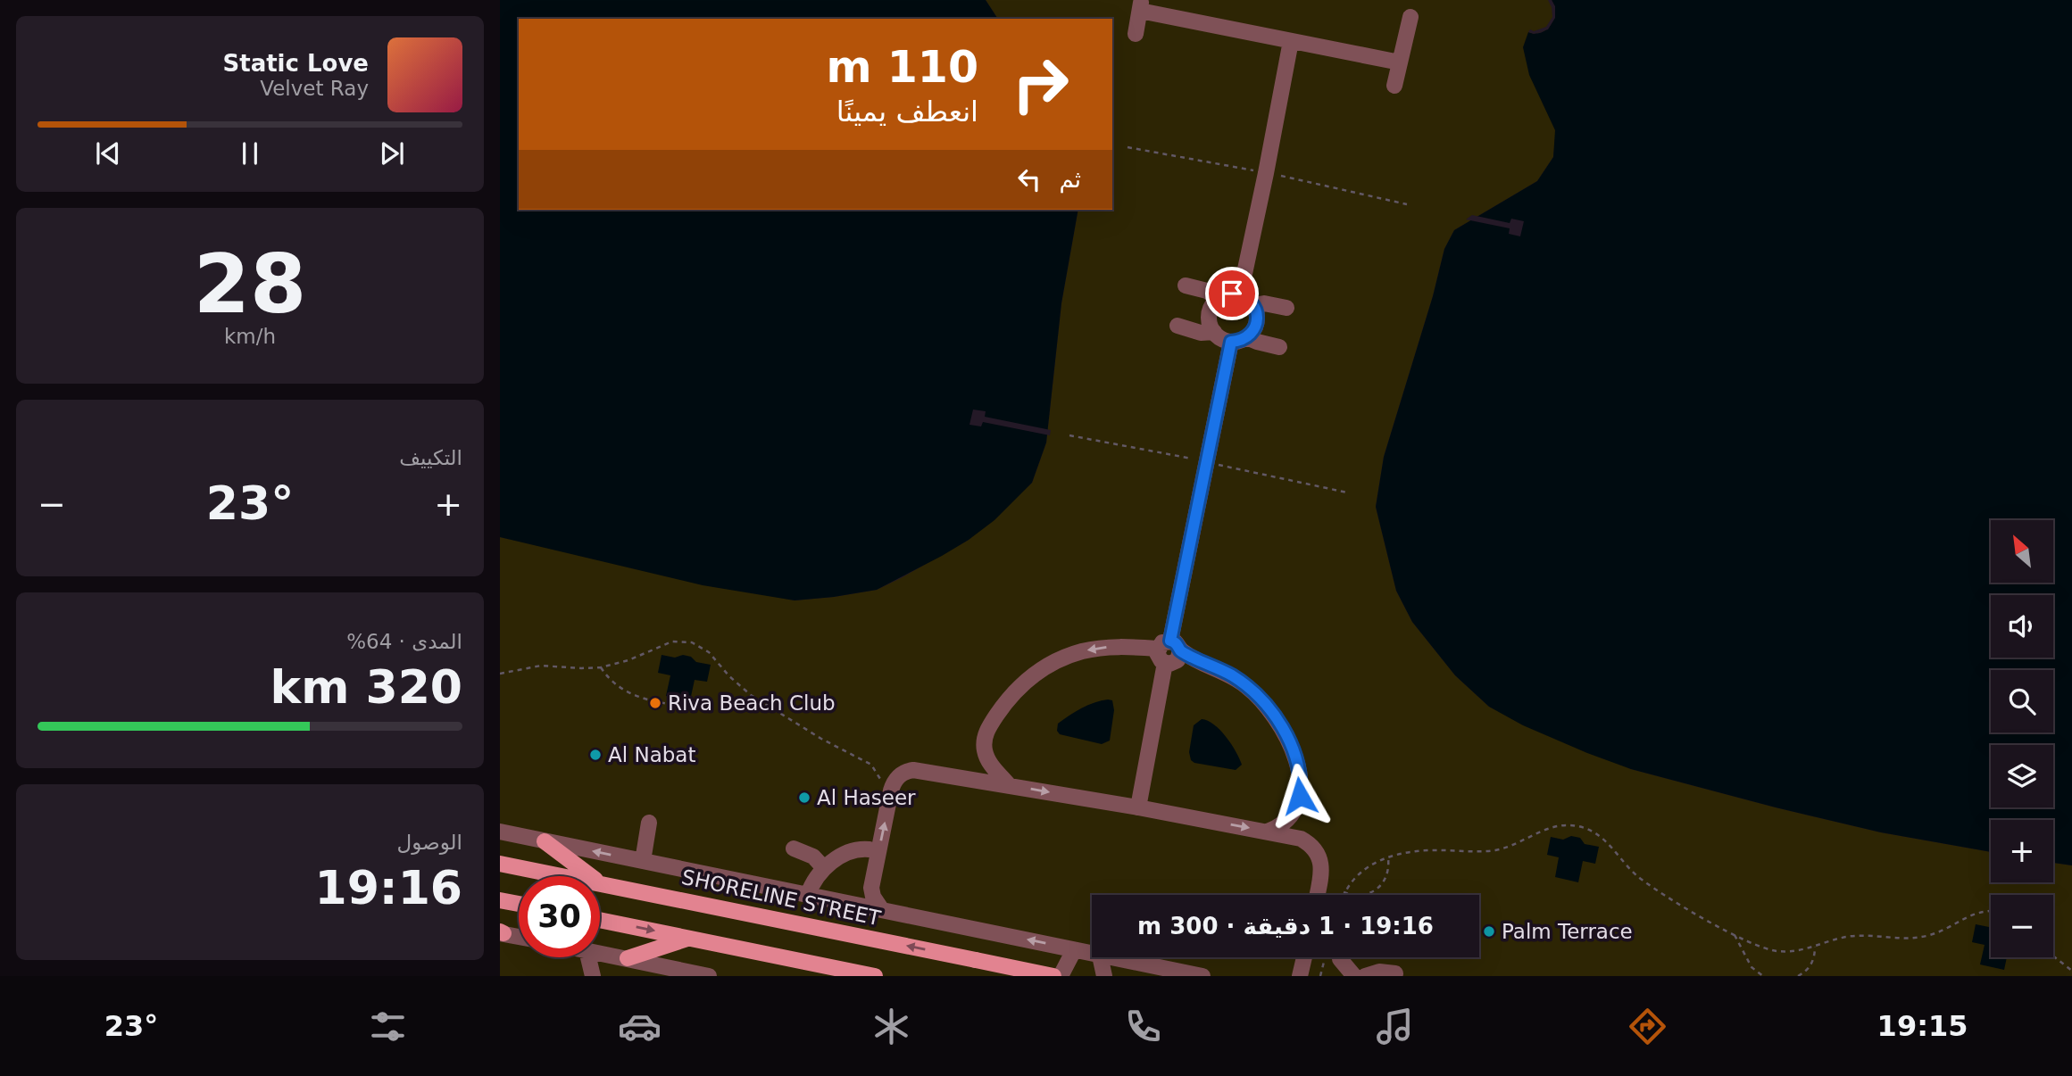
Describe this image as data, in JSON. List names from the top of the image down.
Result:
{
  "streets": {
    "main road": ["SHORELINE STREET"]
  },
  "places": [
    "Riva Beach Club",
    "Al Nabat",
    "Al Haseer",
    "Palm Terrace"
  ],
  "north": "top left",
  "page": {
    "turn": ["110 m", "انعطف يمينًا"],
    "song": ["Static Love", "Velvet Ray"],
    "then": "ثم",
    "tile": [
      ["28", "km/h"],
      "التكييف",
      ["المدى · 64%", "320 km"],
      ["الوصول", "19:16"]
    ],
    "heat": ["−", "23°", "+"],
    "map_buttons": ["+", "−"],
    "limit": "30",
    "trip": "19:16 · 1 دقيقة · 300 m",
    "tabs": ["19:15", "23°"]
  }
}
